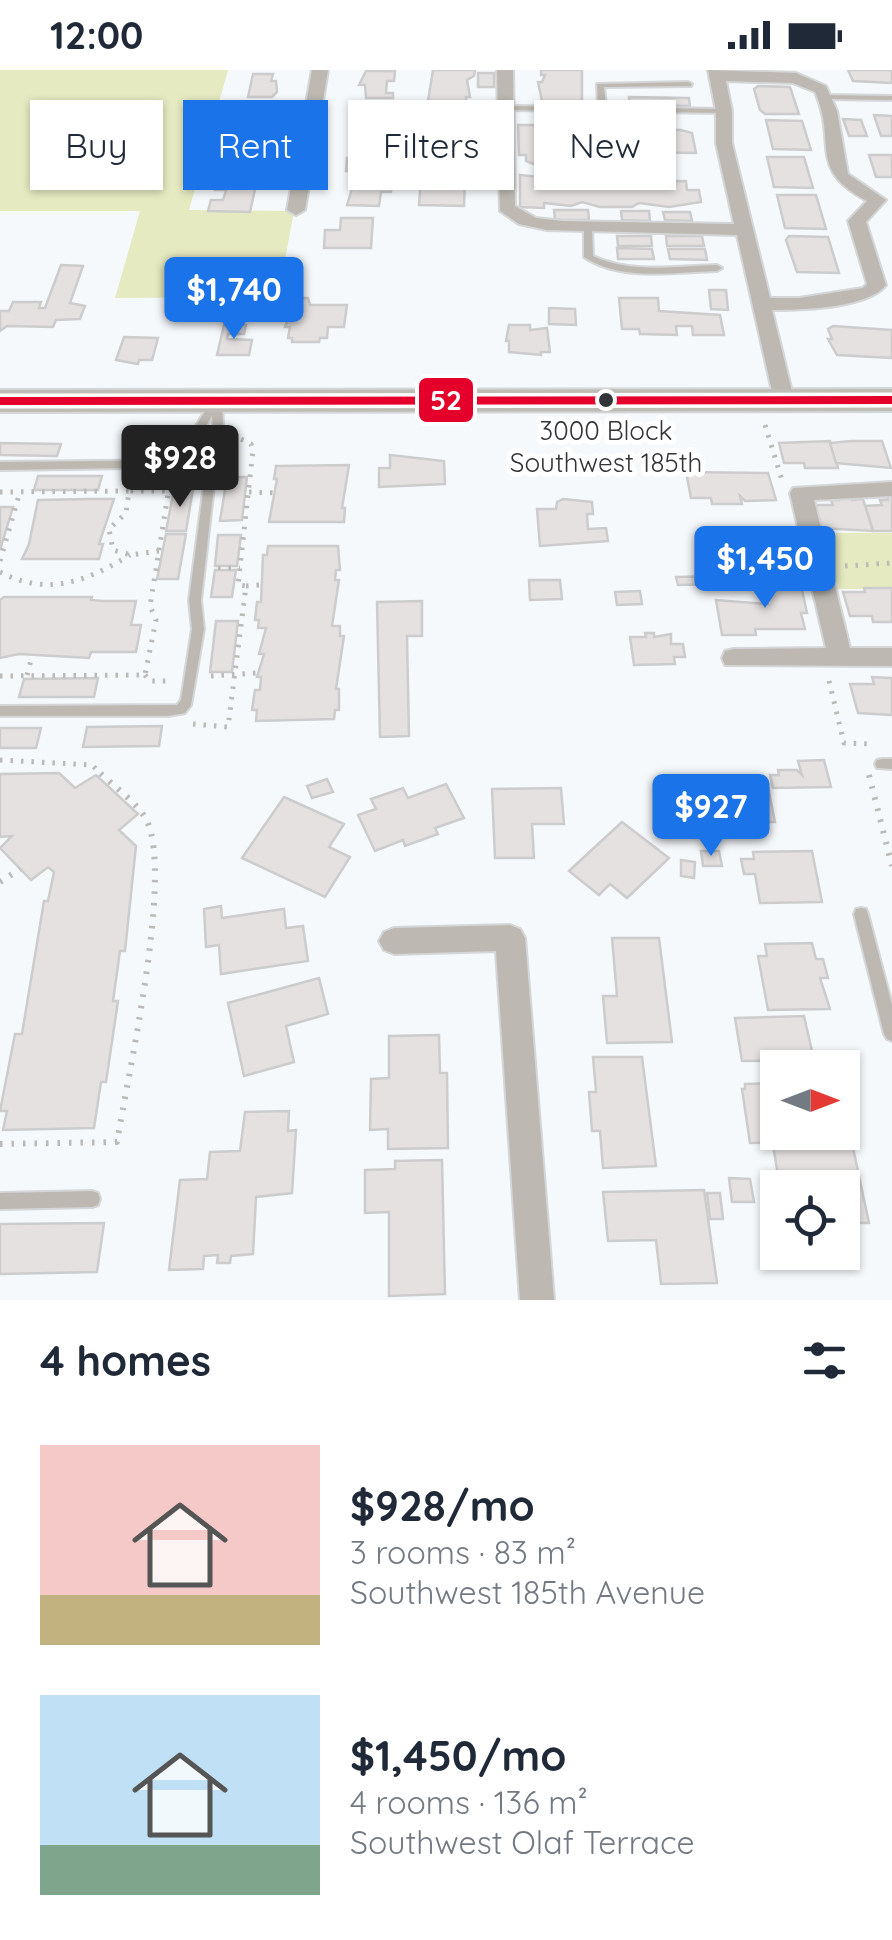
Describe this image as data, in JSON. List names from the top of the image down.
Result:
{
  "places": ["3000 Block Southwest 185th"],
  "lines": ["transit line 52"],
  "north": "right",
  "page": {
    "status": "12:00",
    "chip": [
      "Buy",
      "Rent",
      "Filters",
      "New"
    ],
    "price": [
      "$1,740",
      "$928",
      "$1,450",
      "$927"
    ],
    "heading": "4 homes",
    "list": [
      {
        "name": "$928/mo",
        "note": "3 rooms · 83 m² · Southwest 185th Avenue"
      },
      {
        "name": "$1,450/mo",
        "note": "4 rooms · 136 m² · Southwest Olaf Terrace"
      }
    ]
  }
}
